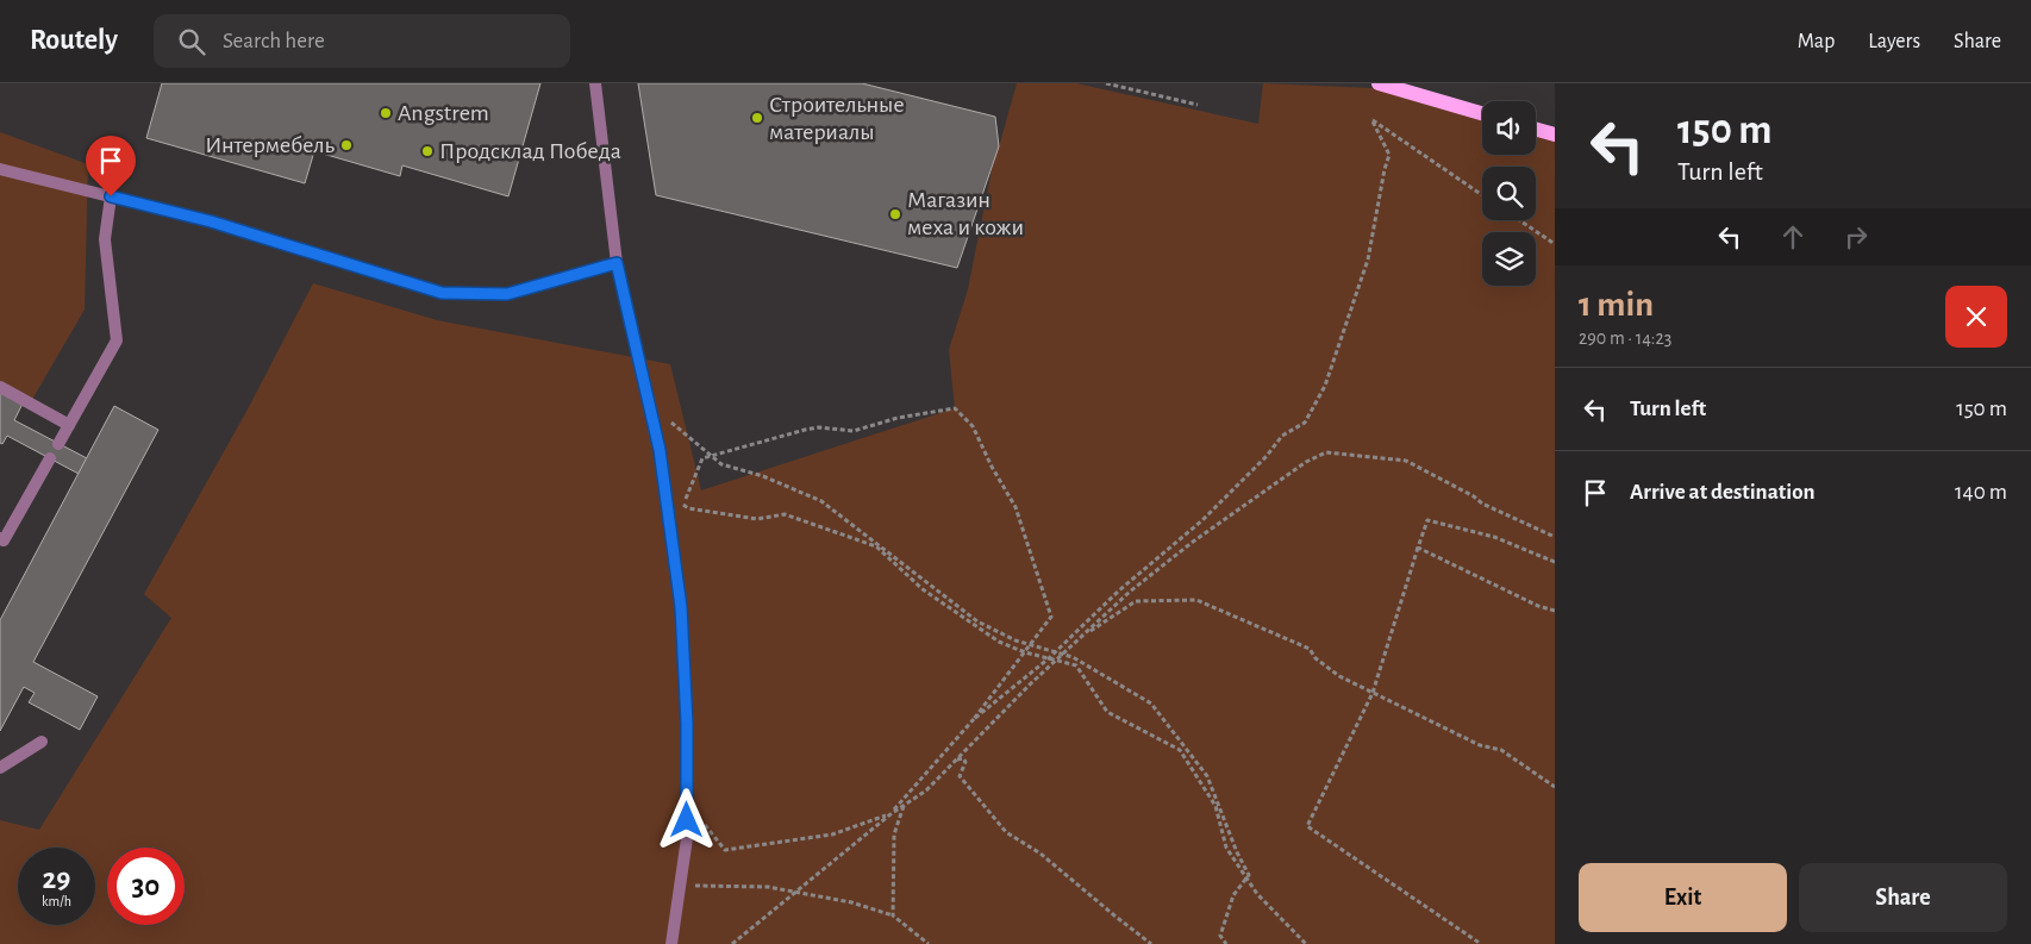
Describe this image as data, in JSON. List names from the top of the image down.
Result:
{
  "places": [
    "Angstrem",
    "Строительные материалы",
    "Интермебель",
    "Продсклад Победа",
    "Магазин меха и кожи"
  ],
  "page": {
    "header": "Routely",
    "search": "Search here",
    "nav": ["Map", "Layers", "Share"],
    "turn": ["150 m", "Turn left"],
    "heading": ["1 min", "290 m · 14:23"],
    "list": [
      {
        "name": "Turn left",
        "value": "150 m"
      },
      {
        "name": "Arrive at destination",
        "value": "140 m"
      }
    ],
    "speed": "29 km/h",
    "limit": "30",
    "buttons": ["Exit", "Share"]
  }
}
